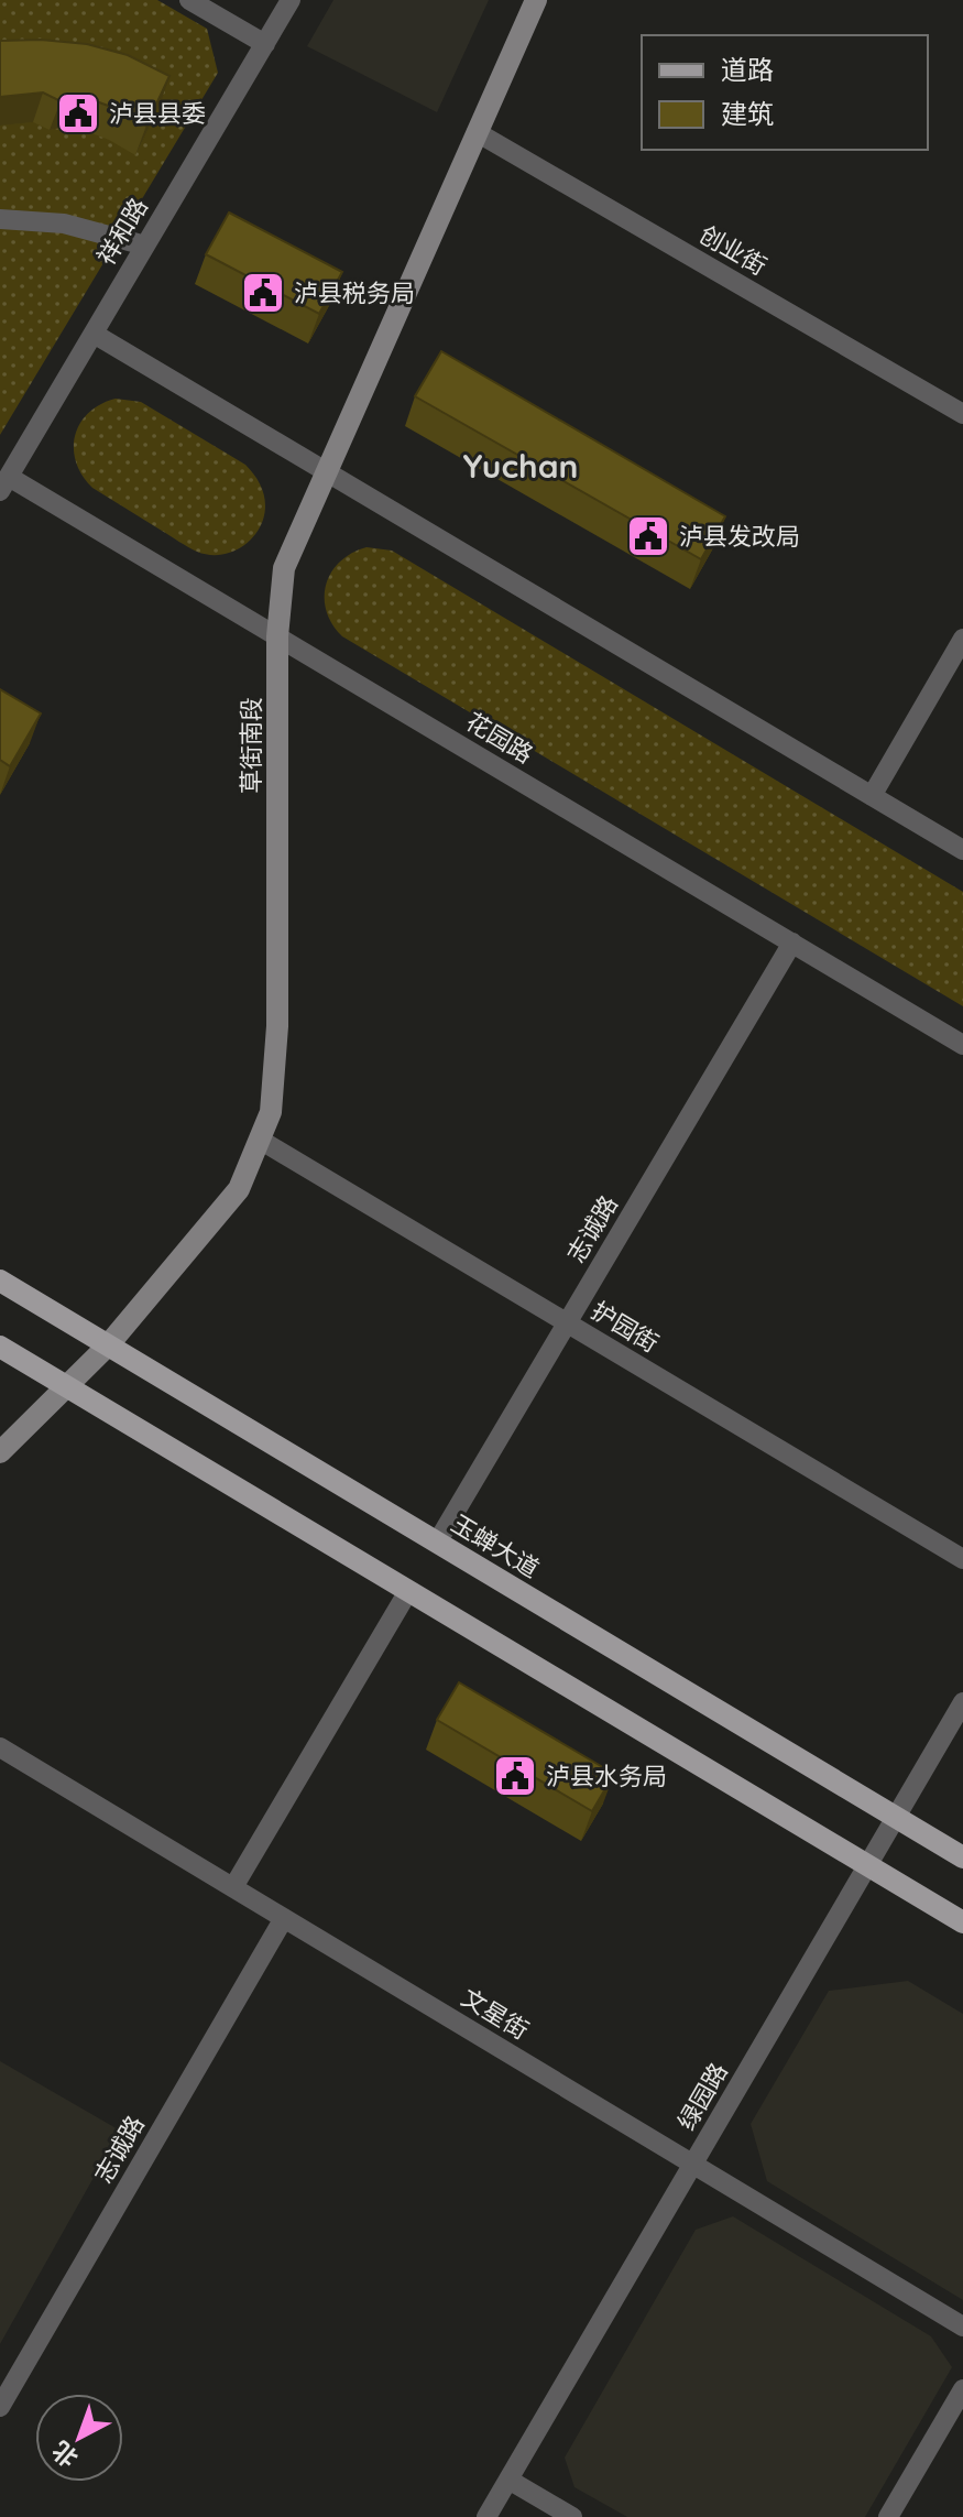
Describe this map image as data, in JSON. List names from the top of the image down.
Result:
{
  "streets": {
    "main road": ["草街南段", "玉蝉大道"],
    "street": [
      "祥和路",
      "创业街",
      "花园路",
      "志诚路",
      "护园街",
      "文星街",
      "绿园路"
    ]
  },
  "crossings": [
    ["祥和路", "花园路"],
    ["创业街", "草街南段"],
    ["花园路", "草街南段"],
    ["花园路", "志诚路"],
    ["草街南段", "护园街"],
    ["草街南段", "玉蝉大道"],
    ["志诚路", "护园街"],
    ["志诚路", "玉蝉大道"],
    ["志诚路", "文星街"],
    ["玉蝉大道", "绿园路"],
    ["文星街", "绿园路"]
  ],
  "districts": ["Yuchan"],
  "places": {
    "public building": [
      "泸县县委",
      "泸县税务局",
      "泸县发改局",
      "泸县水务局"
    ]
  },
  "legend": ["道路", "建筑"],
  "north": "bottom left"
}
